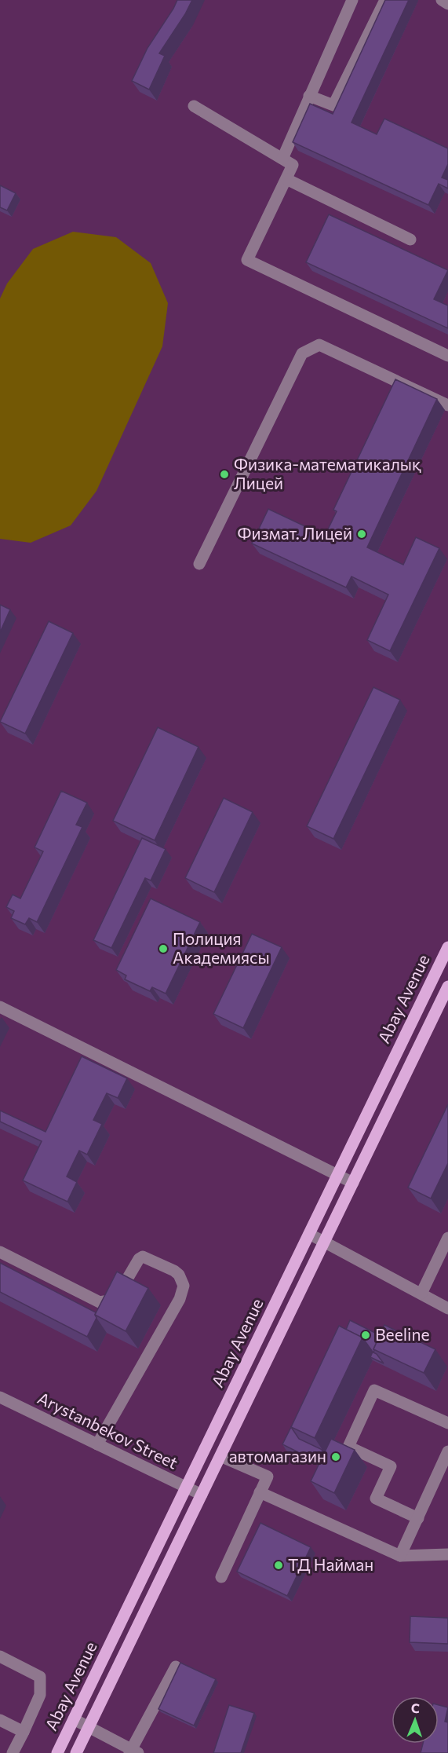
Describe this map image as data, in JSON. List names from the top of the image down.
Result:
{
  "streets": {
    "main road": ["Abay Avenue"],
    "street": ["Arystanbekov Street"]
  },
  "crossings": [
    ["Abay Avenue", "Arystanbekov Street"]
  ],
  "places": [
    "Физика-математикалық Лицей",
    "Физмат. Лицей",
    "Полиция Академиясы",
    "Beeline",
    "автомагазин",
    "ТД Найман"
  ],
  "north": "top"
}
